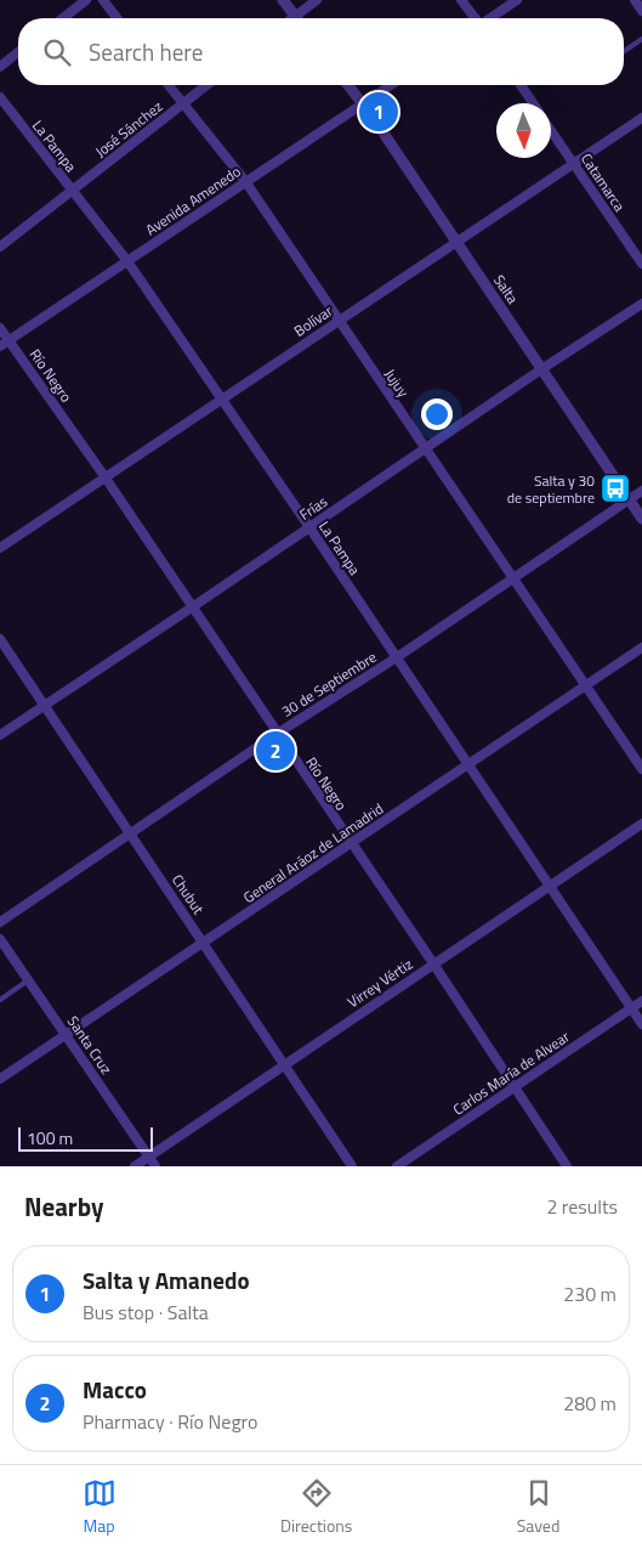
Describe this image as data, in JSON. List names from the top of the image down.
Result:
{
  "streets": {
    "street": [
      "José Sánchez",
      "La Pampa",
      "Catamarca",
      "Avenida Amenedo",
      "Salta",
      "Bolívar",
      "Río Negro",
      "Jujuy",
      "Frías",
      "30 de Septiembre",
      "General Aráoz de Lamadrid",
      "Chubut",
      "Virrey Vértiz",
      "Santa Cruz",
      "Carlos María de Alvear"
    ]
  },
  "crossings": [
    ["José Sánchez", "La Pampa"],
    ["José Sánchez", "Jujuy"],
    ["La Pampa", "Avenida Amenedo"],
    ["La Pampa", "Bolívar"],
    ["La Pampa", "Frías"],
    ["La Pampa", "30 de Septiembre"],
    ["La Pampa", "General Aráoz de Lamadrid"],
    ["La Pampa", "Virrey Vértiz"],
    ["La Pampa", "Carlos María de Alvear"],
    ["Catamarca", "Bolívar"],
    ["Avenida Amenedo", "Salta"],
    ["Avenida Amenedo", "Río Negro"],
    ["Avenida Amenedo", "Jujuy"],
    ["Salta", "Bolívar"],
    ["Salta", "Frías"],
    ["Salta", "30 de Septiembre"],
    ["Bolívar", "Río Negro"],
    ["Bolívar", "Jujuy"],
    ["Río Negro", "Frías"],
    ["Río Negro", "30 de Septiembre"],
    ["Río Negro", "General Aráoz de Lamadrid"],
    ["Río Negro", "Virrey Vértiz"],
    ["Río Negro", "Carlos María de Alvear"],
    ["Jujuy", "Frías"],
    ["Jujuy", "30 de Septiembre"],
    ["Jujuy", "General Aráoz de Lamadrid"],
    ["Frías", "Chubut"],
    ["30 de Septiembre", "Chubut"],
    ["General Aráoz de Lamadrid", "Chubut"],
    ["General Aráoz de Lamadrid", "Santa Cruz"],
    ["Chubut", "Virrey Vértiz"],
    ["Virrey Vértiz", "Santa Cruz"]
  ],
  "places": {
    "bus stop": ["Salta y 30 de septiembre"]
  },
  "scale_bar": "100 m",
  "north": "bottom",
  "page": {
    "search": "Search here",
    "pins": ["1", "2"],
    "scale": "100 m",
    "heading": ["Nearby", "2 results"],
    "list": [
      {
        "mark": "1",
        "name": "Salta y Amanedo",
        "note": "Bus stop · Salta",
        "value": "230 m"
      },
      {
        "mark": "2",
        "name": "Macco",
        "note": "Pharmacy · Río Negro",
        "value": "280 m"
      }
    ],
    "nav": ["Map", "Directions", "Saved"]
  }
}
